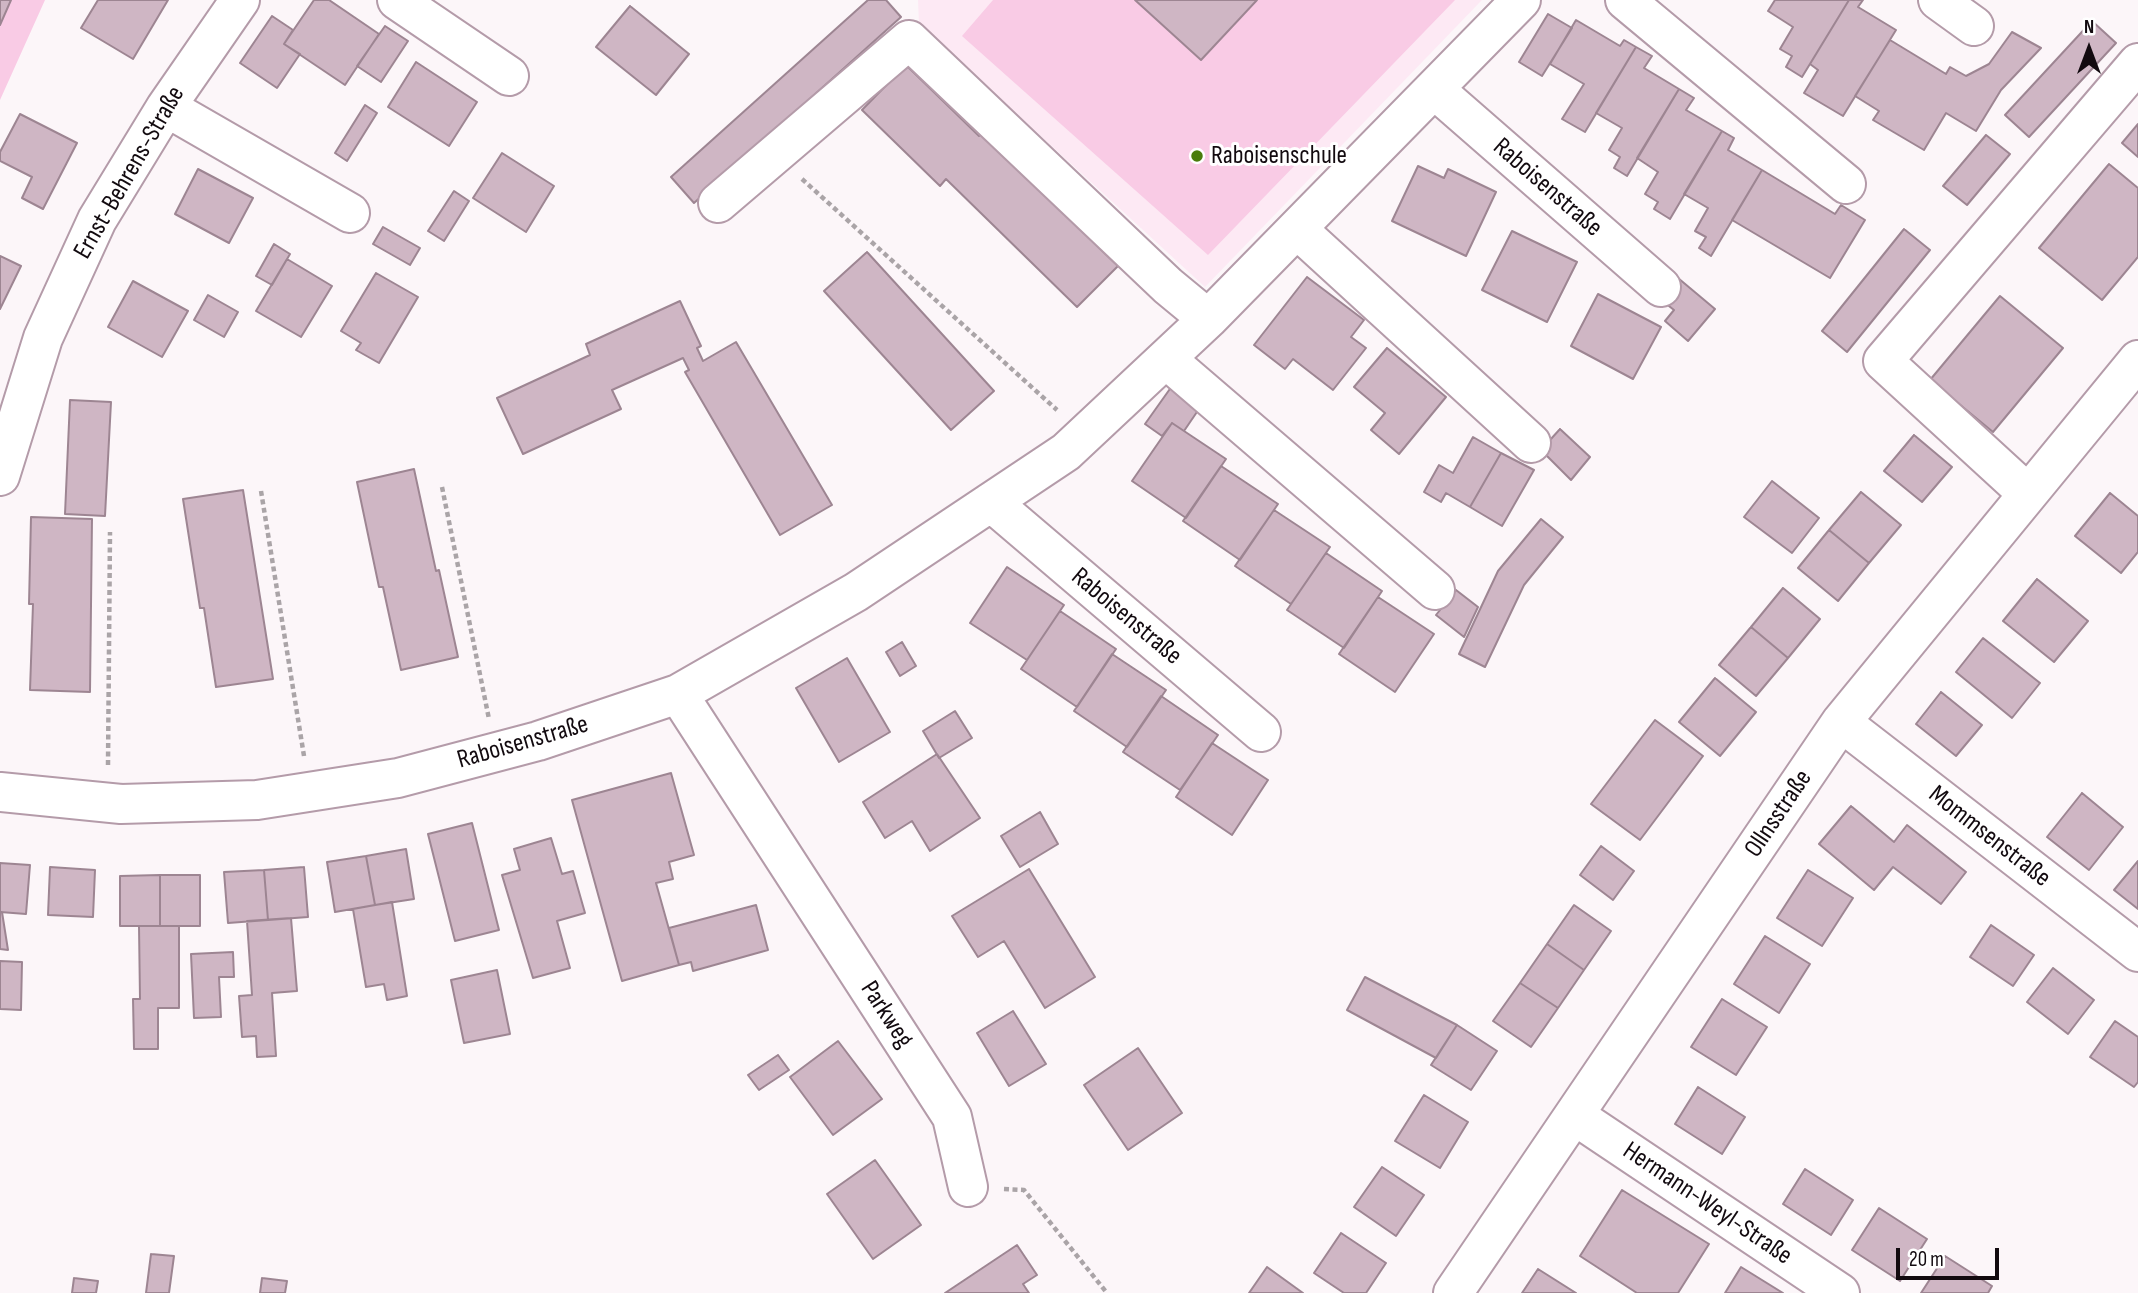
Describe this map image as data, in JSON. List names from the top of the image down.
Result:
{
  "streets": {
    "street": [
      "Ernst-Behrens-Straße",
      "Raboisenstraße",
      "Ollnsstraße",
      "Mommsenstraße",
      "Parkweg",
      "Hermann-Weyl-Straße"
    ]
  },
  "crossings": [
    ["Raboisenstraße", "Parkweg"],
    ["Ollnsstraße", "Mommsenstraße"],
    ["Ollnsstraße", "Hermann-Weyl-Straße"]
  ],
  "places": ["Raboisenschule"],
  "scale_bar": "20 m",
  "north": "top"
}
